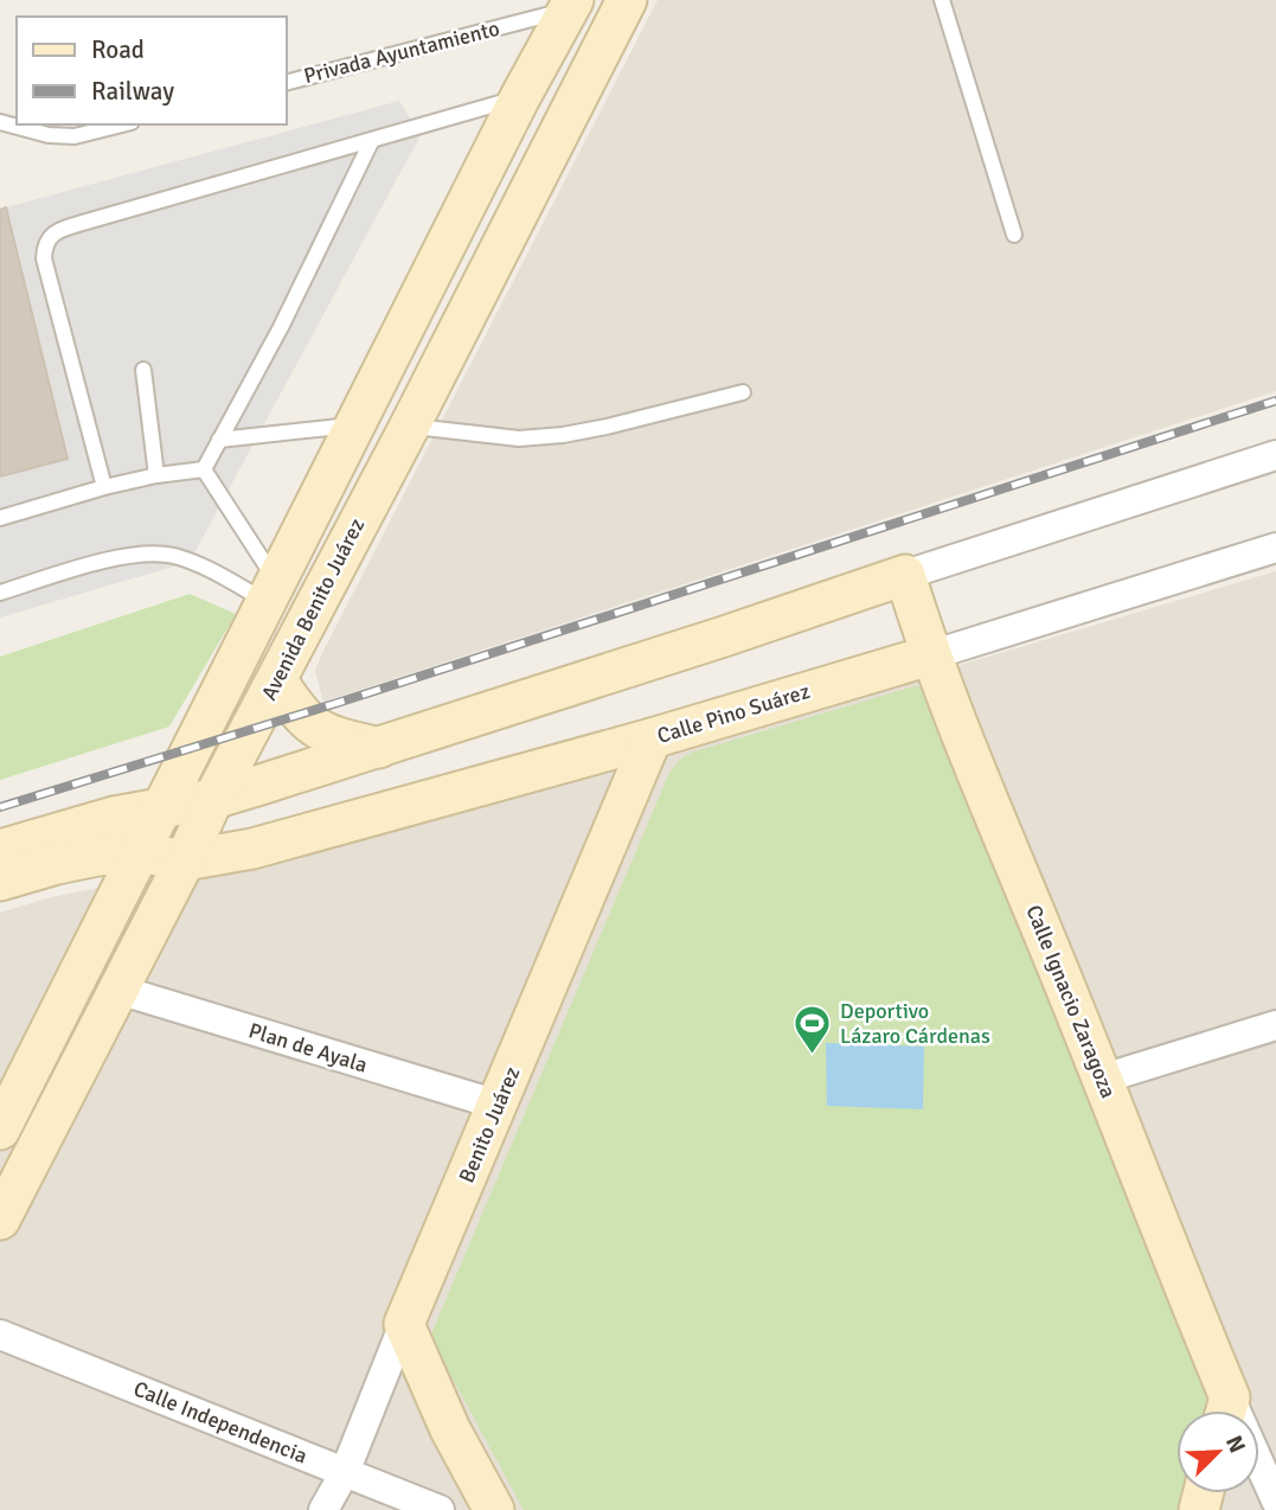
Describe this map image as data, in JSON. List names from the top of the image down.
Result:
{
  "streets": {
    "main road": [
      "Avenida Benito Juárez",
      "Calle Pino Suárez",
      "Calle Ignacio Zaragoza",
      "Benito Juárez"
    ],
    "street": ["Plan de Ayala", "Calle Independencia"],
    "lane": ["Privada Ayuntamiento"]
  },
  "crossings": [
    ["Avenida Benito Juárez", "Calle Pino Suárez"],
    ["Avenida Benito Juárez", "Plan de Ayala"],
    ["Calle Pino Suárez", "Calle Ignacio Zaragoza"],
    ["Calle Pino Suárez", "Benito Juárez"],
    ["Plan de Ayala", "Benito Juárez"],
    ["Benito Juárez", "Calle Independencia"]
  ],
  "places": {
    "sports": ["Deportivo Lázaro Cárdenas"]
  },
  "legend": ["Road", "Railway"],
  "north": "top right"
}
